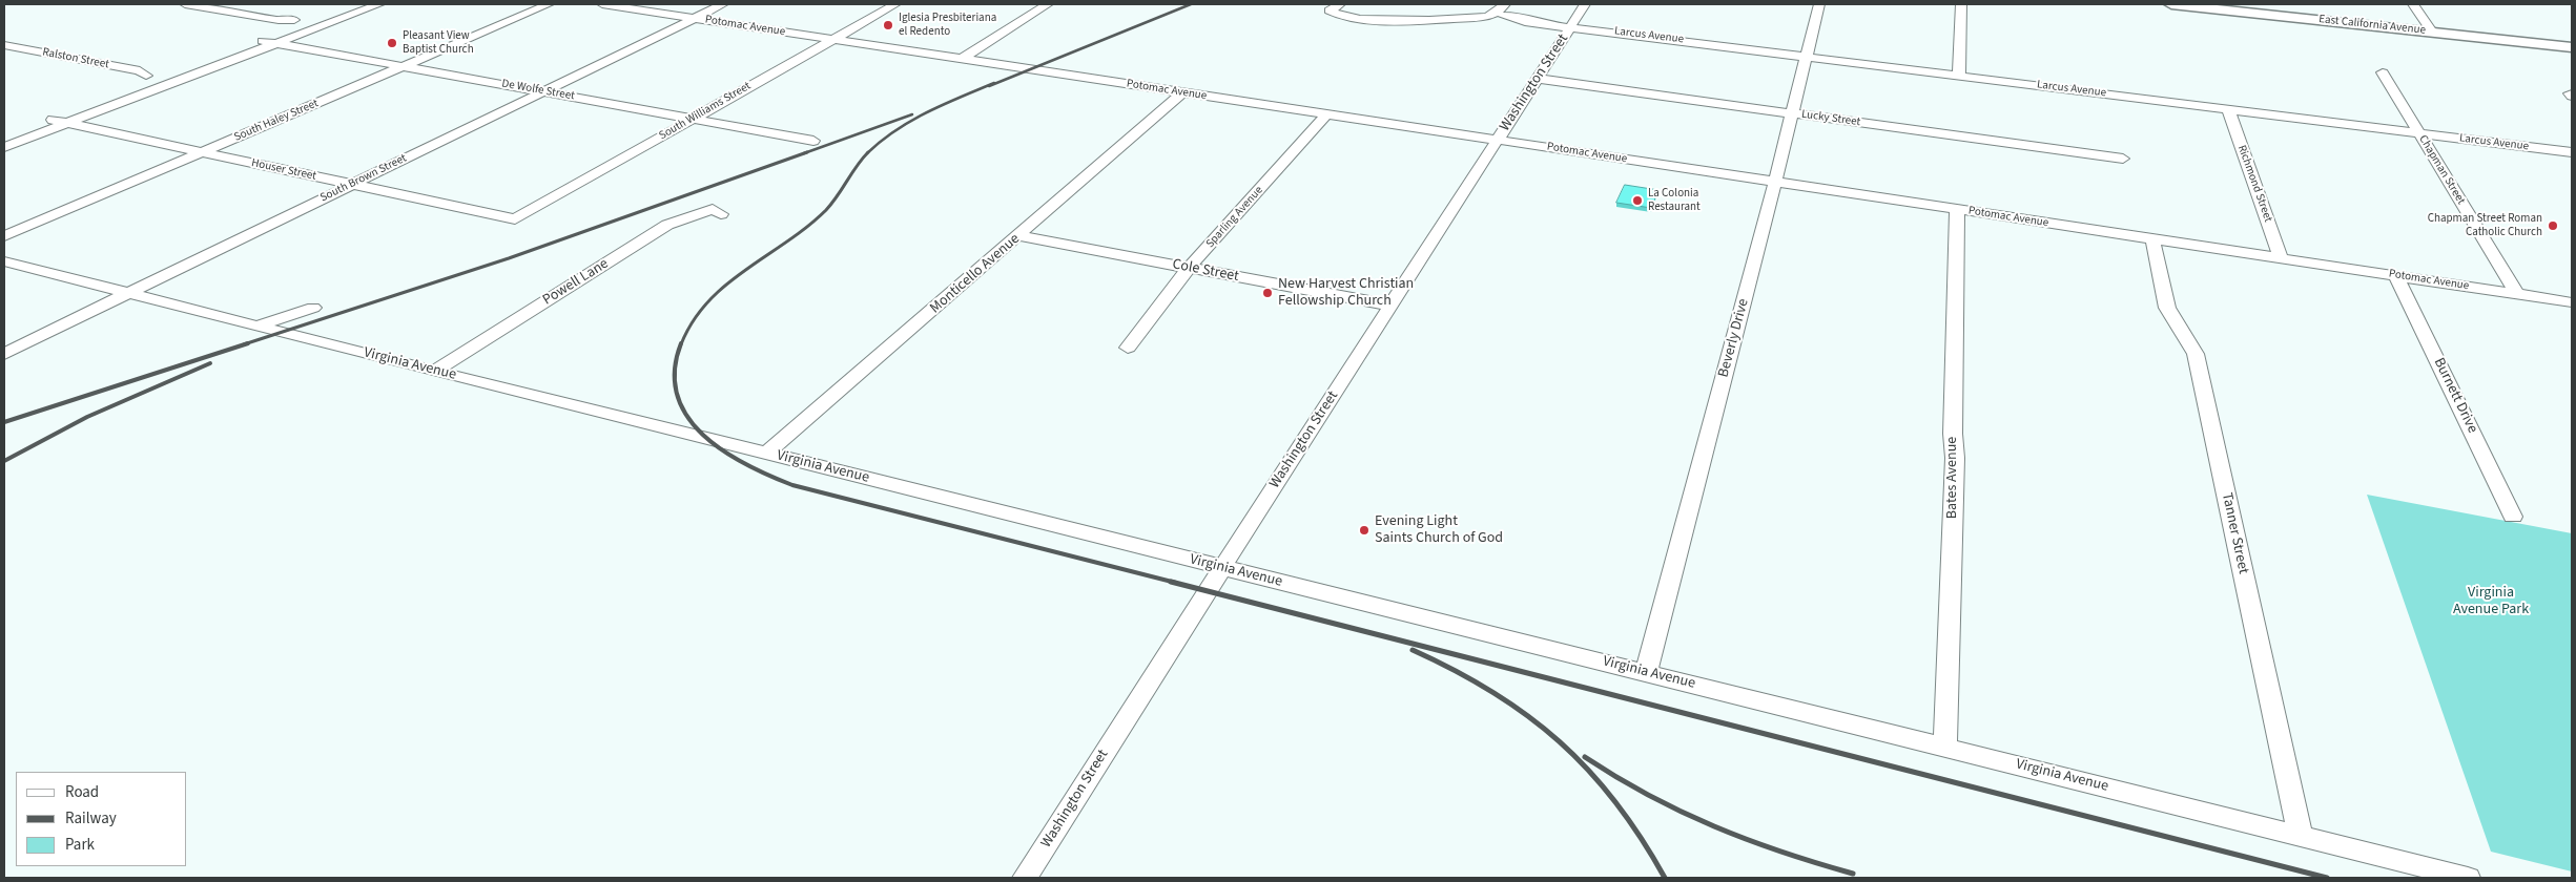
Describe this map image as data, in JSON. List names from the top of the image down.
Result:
{
  "streets": {
    "main road": ["East California Avenue"],
    "street": [
      "Potomac Avenue",
      "Larcus Avenue",
      "Ralston Street",
      "Washington Street",
      "De Wolfe Street",
      "South Williams Street",
      "Lucky Street",
      "South Haley Street",
      "Houser Street",
      "Chapman Street",
      "South Brown Street",
      "Richmond Street",
      "Sparling Avenue",
      "Cole Street",
      "Monticello Avenue",
      "Powell Lane",
      "Beverly Drive",
      "Virginia Avenue",
      "Burnett Drive",
      "Bates Avenue",
      "Tanner Street"
    ]
  },
  "crossings": [
    ["Potomac Avenue", "Washington Street"],
    ["Potomac Avenue", "South Williams Street"],
    ["Potomac Avenue", "Chapman Street"],
    ["Potomac Avenue", "South Brown Street"],
    ["Potomac Avenue", "Richmond Street"],
    ["Potomac Avenue", "Sparling Avenue"],
    ["Potomac Avenue", "Monticello Avenue"],
    ["Potomac Avenue", "Beverly Drive"],
    ["Potomac Avenue", "Burnett Drive"],
    ["Potomac Avenue", "Bates Avenue"],
    ["Potomac Avenue", "Tanner Street"],
    ["Larcus Avenue", "Washington Street"],
    ["Larcus Avenue", "Chapman Street"],
    ["Larcus Avenue", "Richmond Street"],
    ["Larcus Avenue", "Beverly Drive"],
    ["Washington Street", "Lucky Street"],
    ["Washington Street", "Cole Street"],
    ["Washington Street", "Virginia Avenue"],
    ["De Wolfe Street", "South Williams Street"],
    ["De Wolfe Street", "South Haley Street"],
    ["De Wolfe Street", "South Brown Street"],
    ["South Williams Street", "Houser Street"],
    ["Lucky Street", "Beverly Drive"],
    ["South Haley Street", "Houser Street"],
    ["Houser Street", "South Brown Street"],
    ["South Brown Street", "Virginia Avenue"],
    ["Sparling Avenue", "Cole Street"],
    ["Cole Street", "Monticello Avenue"],
    ["Monticello Avenue", "Virginia Avenue"],
    ["Powell Lane", "Virginia Avenue"],
    ["Beverly Drive", "Virginia Avenue"],
    ["Virginia Avenue", "Bates Avenue"],
    ["Virginia Avenue", "Tanner Street"]
  ],
  "parks": ["Virginia Avenue Park"],
  "places": [
    "Iglesia Presbiteriana el Redento",
    "Pleasant View Baptist Church",
    "La Colonia Restaurant",
    "Chapman Street Roman Catholic Church",
    "New Harvest Christian Fellowship Church",
    "Evening Light Saints Church of God"
  ],
  "legend": ["Road", "Railway", "Park"]
}
